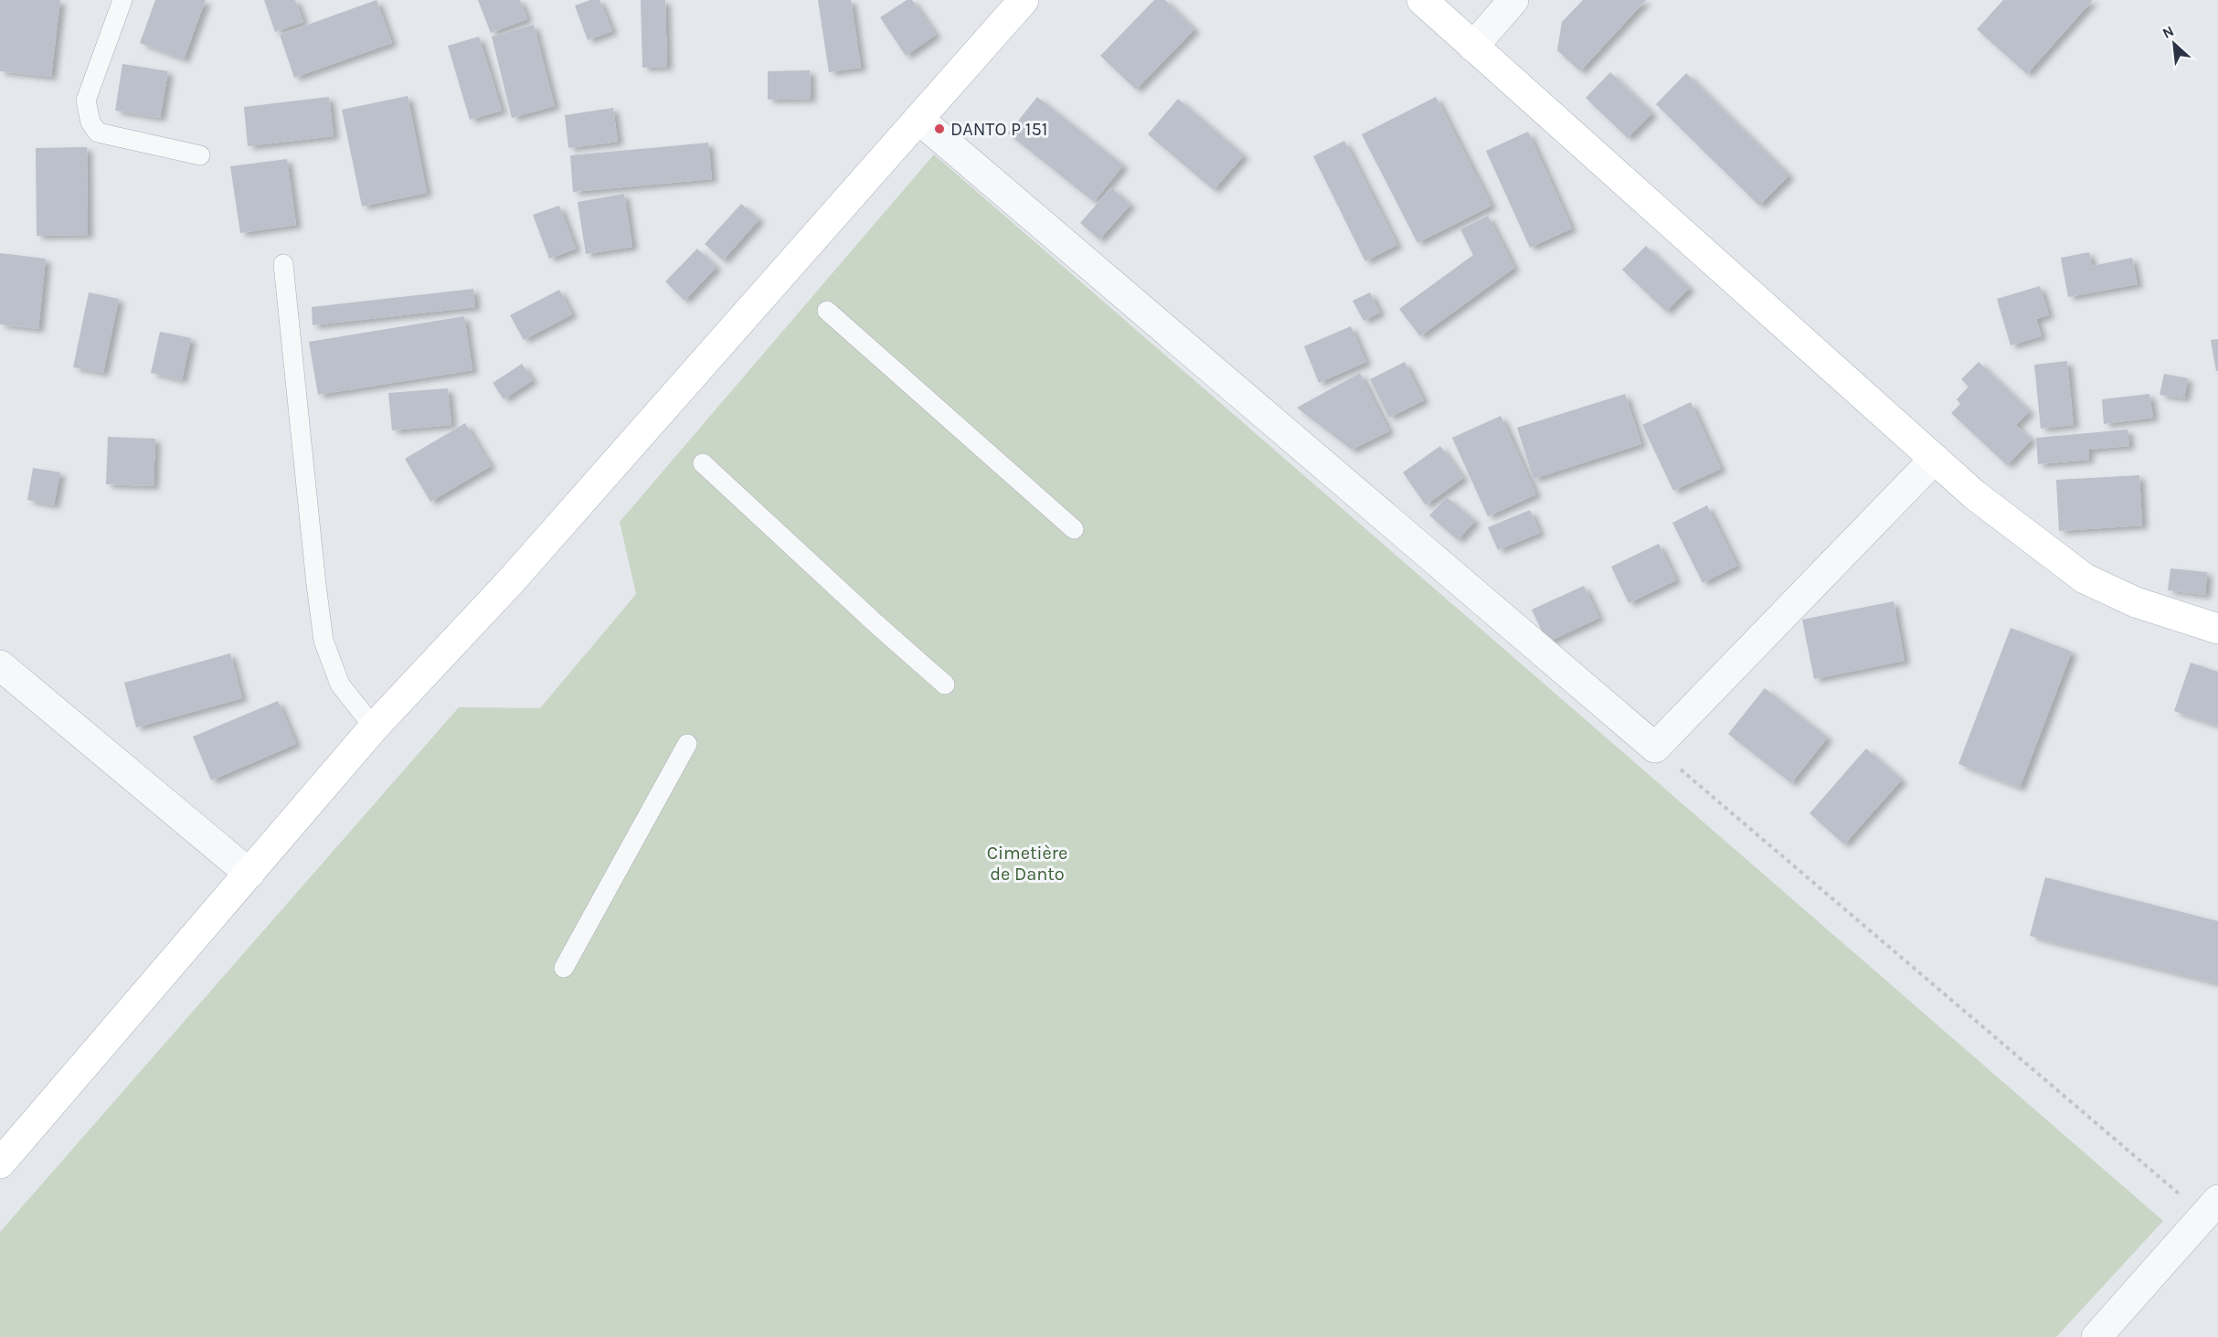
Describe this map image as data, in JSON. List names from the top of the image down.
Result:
{
  "parks": ["Cimetière de Danto"],
  "places": ["DANTO P 151"],
  "north": "top left"
}
